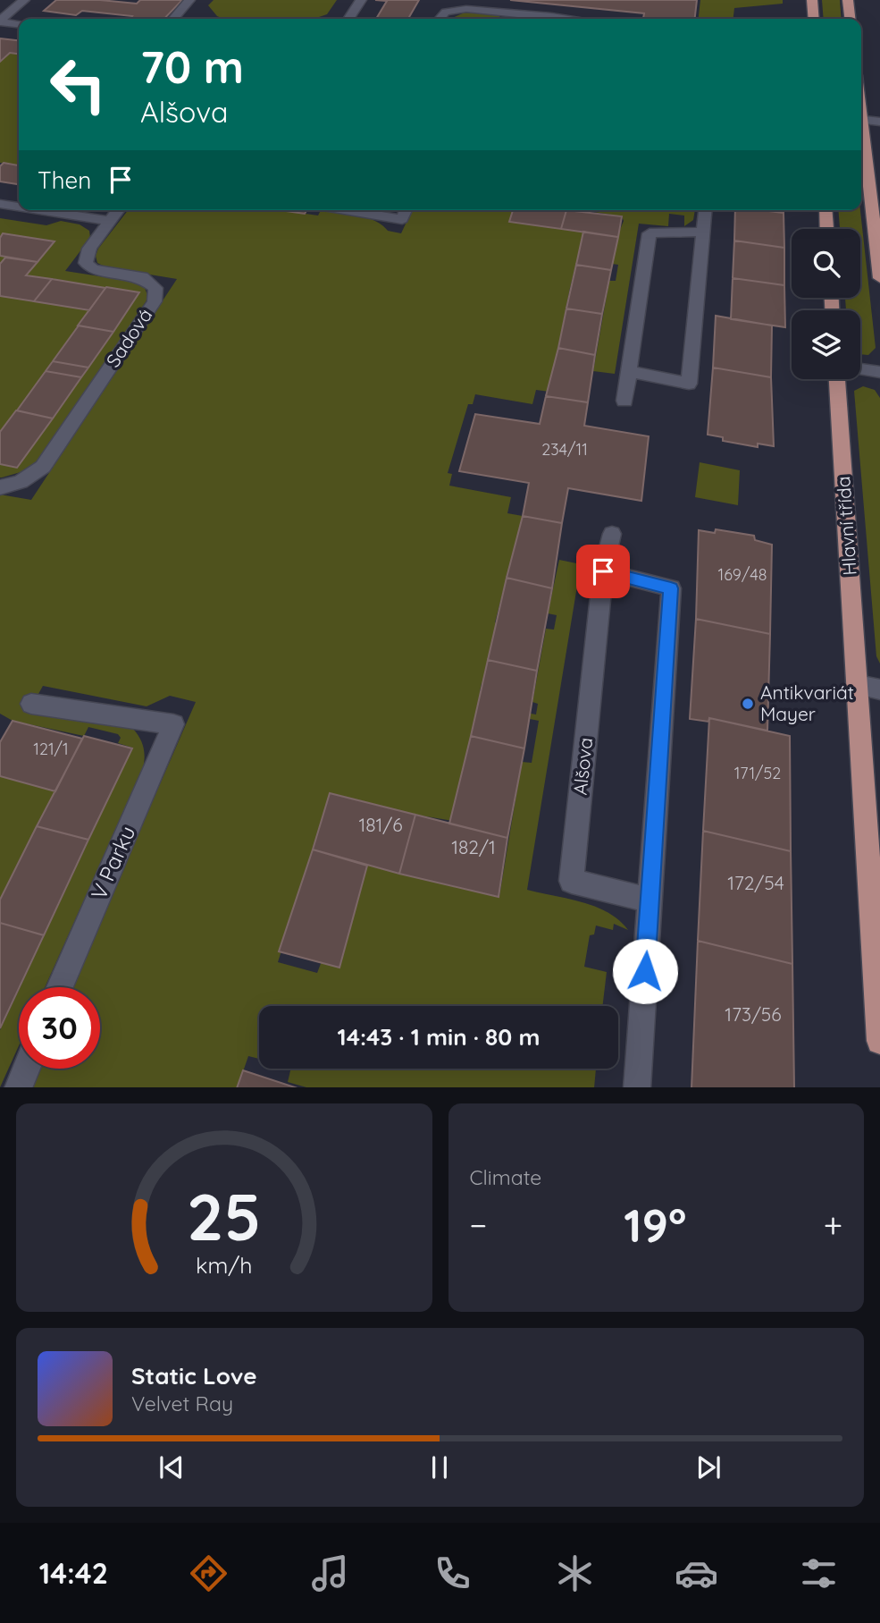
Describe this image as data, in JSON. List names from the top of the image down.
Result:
{
  "streets": {
    "main road": ["Hlavní třída"],
    "street": ["Sadová", "Alšova", "V Parku"]
  },
  "places": ["Antikvariát Mayer"],
  "house_numbers": [
    "234/11",
    "169/48",
    "121/1",
    "171/52",
    "181/6",
    "182/1",
    "172/54",
    "173/56"
  ],
  "page": {
    "turn": ["70 m", "Alšova"],
    "then": "Then",
    "limit": "30",
    "trip": "14:43 · 1 min · 80 m",
    "tile": "Climate",
    "heat": ["−", "19°", "+"],
    "song": ["Static Love", "Velvet Ray"],
    "tabs": "14:42",
    "gauge": ["25", "km/h"]
  }
}
